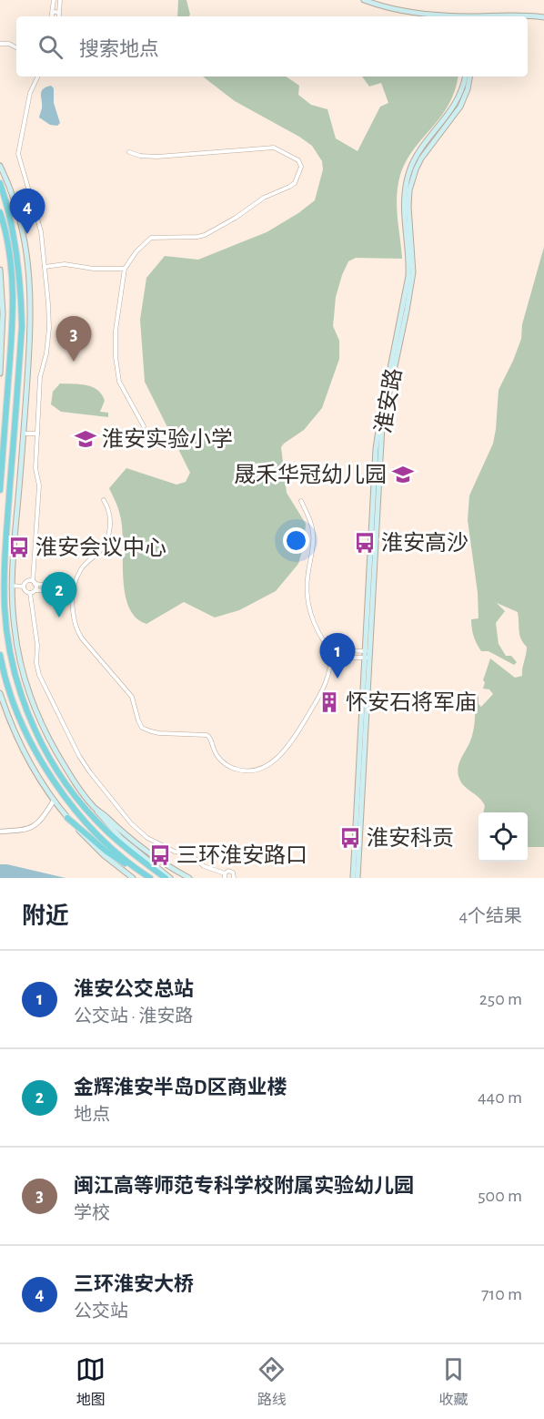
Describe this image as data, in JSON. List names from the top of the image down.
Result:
{
  "streets": {
    "main road": ["淮安路"]
  },
  "places": {
    "school or university": ["淮安实验小学", "晟禾华冠幼儿园"],
    "bus stop": [
      "淮安高沙",
      "淮安会议中心",
      "淮安科贡",
      "三环淮安路口"
    ],
    "building": ["怀安石将军庙"]
  },
  "page": {
    "search": "搜索地点",
    "pins": [
      "4",
      "3",
      "2",
      "1"
    ],
    "heading": ["附近", "4个结果"],
    "list": [
      {
        "mark": "1",
        "name": "淮安公交总站",
        "note": "公交站 · 淮安路",
        "value": "250 m"
      },
      {
        "mark": "2",
        "name": "金辉淮安半岛D区商业楼",
        "note": "地点",
        "value": "440 m"
      },
      {
        "mark": "3",
        "name": "闽江高等师范专科学校附属实验幼儿园",
        "note": "学校",
        "value": "500 m"
      },
      {
        "mark": "4",
        "name": "三环淮安大桥",
        "note": "公交站",
        "value": "710 m"
      }
    ],
    "nav": ["地图", "路线", "收藏"]
  }
}
